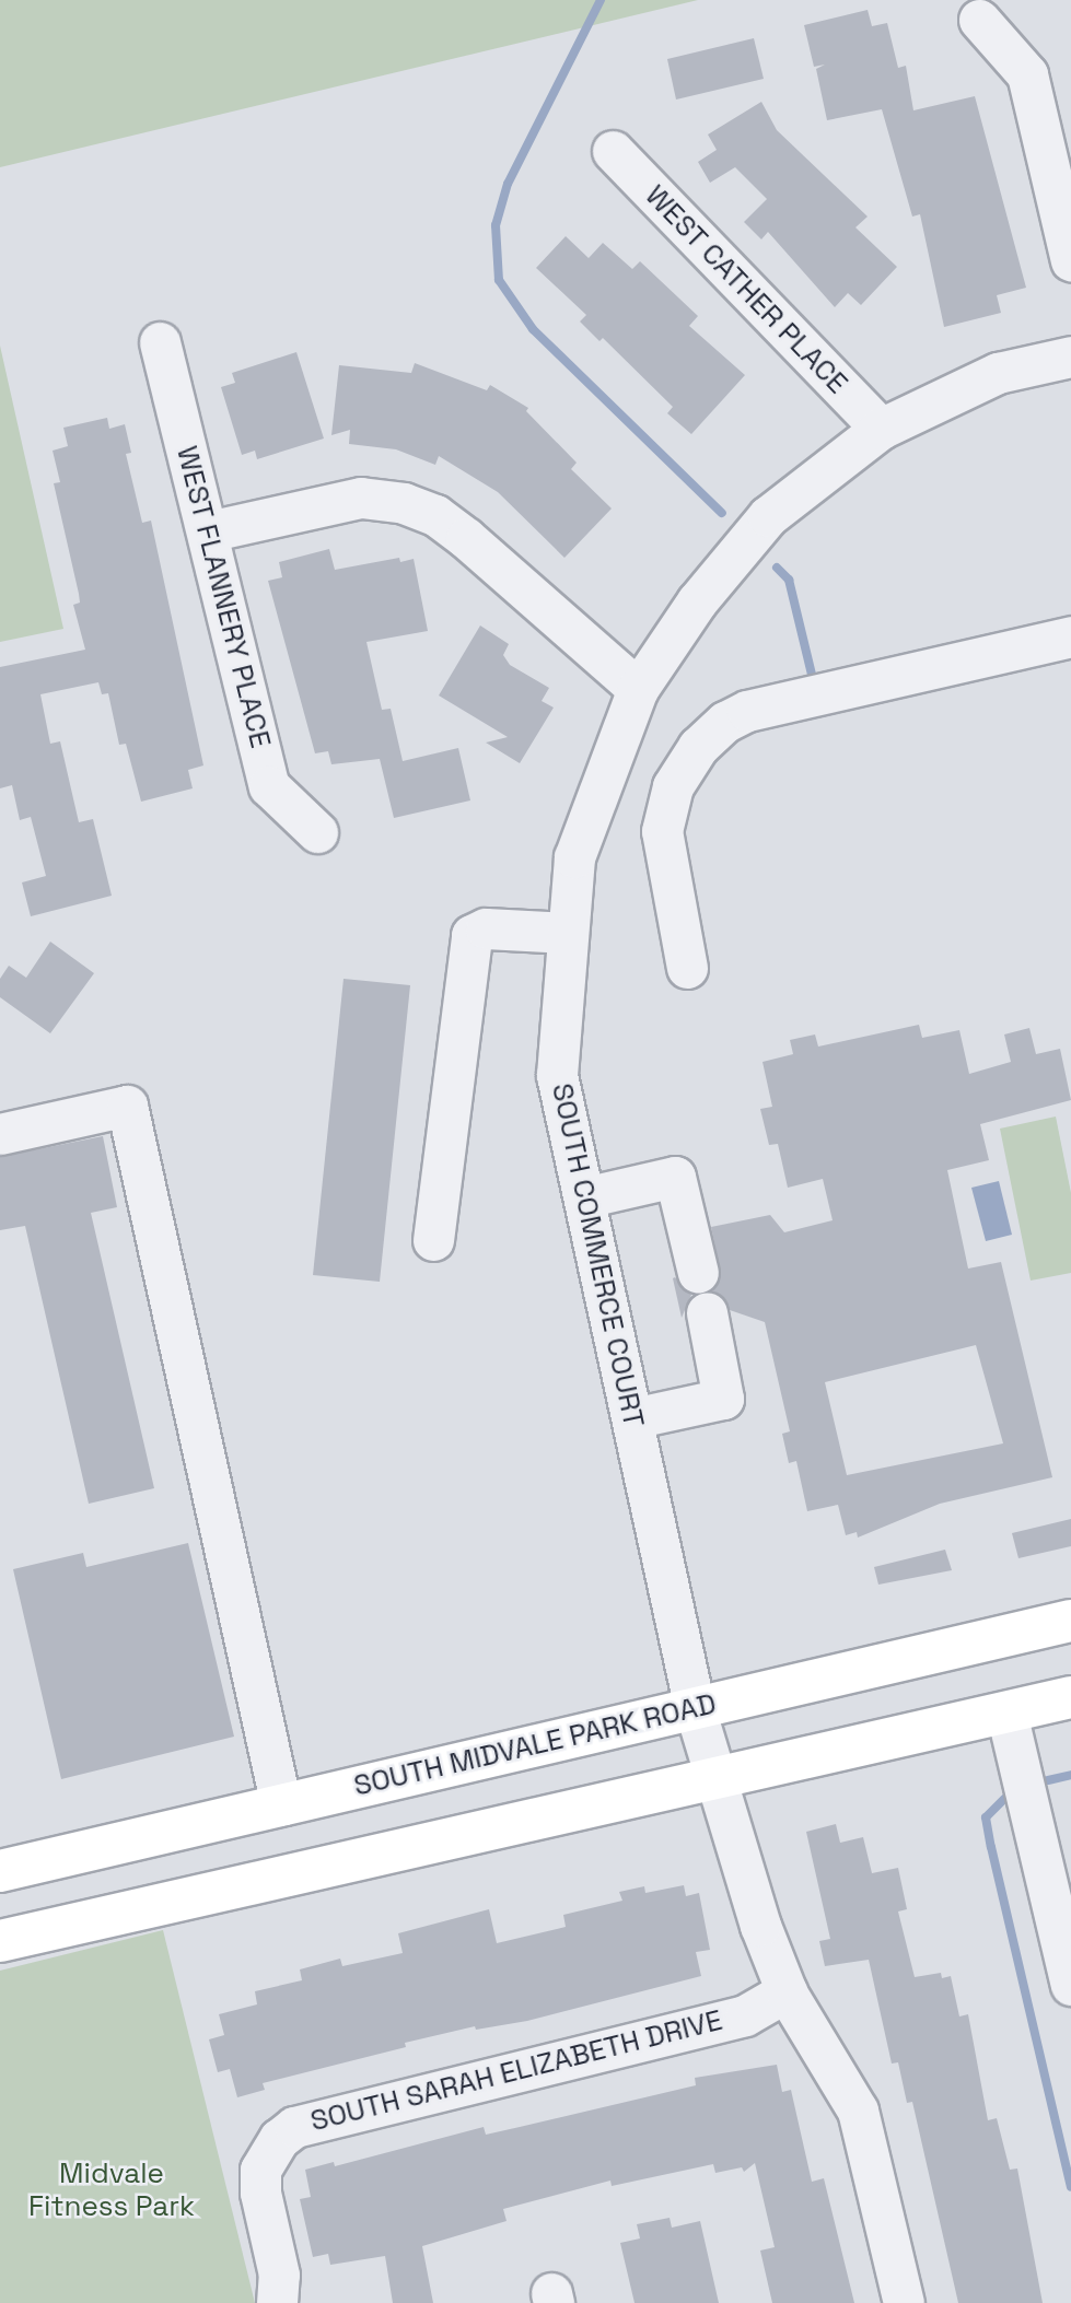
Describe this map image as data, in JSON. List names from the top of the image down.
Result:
{
  "streets": {
    "main road": ["SOUTH MIDVALE PARK ROAD"],
    "street": [
      "WEST CATHER PLACE",
      "WEST FLANNERY PLACE",
      "SOUTH COMMERCE COURT",
      "SOUTH SARAH ELIZABETH DRIVE"
    ]
  },
  "crossings": [
    ["WEST CATHER PLACE", "SOUTH COMMERCE COURT"],
    ["SOUTH COMMERCE COURT", "SOUTH MIDVALE PARK ROAD"],
    ["SOUTH COMMERCE COURT", "SOUTH SARAH ELIZABETH DRIVE"]
  ],
  "parks": ["Midvale Fitness Park"]
}
